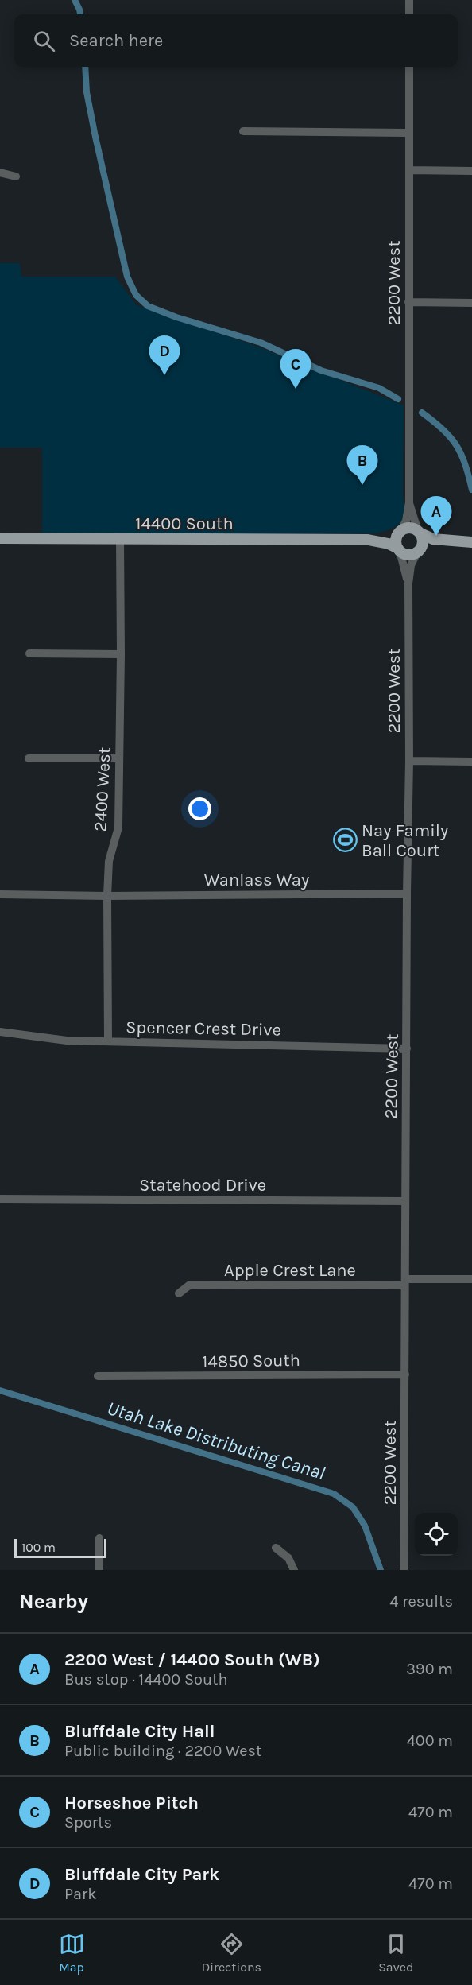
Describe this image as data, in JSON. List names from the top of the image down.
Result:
{
  "streets": {
    "main road": ["14400 South"],
    "street": [
      "2200 West",
      "2400 West",
      "Wanlass Way",
      "Spencer Crest Drive",
      "Statehood Drive",
      "Apple Crest Lane",
      "14850 South"
    ]
  },
  "crossings": [
    ["2200 West", "14400 South"],
    ["2200 West", "Wanlass Way"],
    ["2200 West", "Spencer Crest Drive"],
    ["2200 West", "Statehood Drive"],
    ["2200 West", "Apple Crest Lane"],
    ["2200 West", "14850 South"],
    ["14400 South", "2400 West"],
    ["2400 West", "Wanlass Way"],
    ["2400 West", "Spencer Crest Drive"]
  ],
  "water": ["Utah Lake Distributing Canal"],
  "places": {
    "sports": ["Nay Family Ball Court"]
  },
  "scale_bar": "100 m",
  "page": {
    "search": "Search here",
    "pins": [
      "D",
      "C",
      "B",
      "A"
    ],
    "scale": "100 m",
    "heading": ["Nearby", "4 results"],
    "list": [
      {
        "mark": "A",
        "name": "2200 West / 14400 South (WB)",
        "note": "Bus stop · 14400 South",
        "value": "390 m"
      },
      {
        "mark": "B",
        "name": "Bluffdale City Hall",
        "note": "Public building · 2200 West",
        "value": "400 m"
      },
      {
        "mark": "C",
        "name": "Horseshoe Pitch",
        "note": "Sports",
        "value": "470 m"
      },
      {
        "mark": "D",
        "name": "Bluffdale City Park",
        "note": "Park",
        "value": "470 m"
      }
    ],
    "nav": ["Map", "Directions", "Saved"]
  }
}
